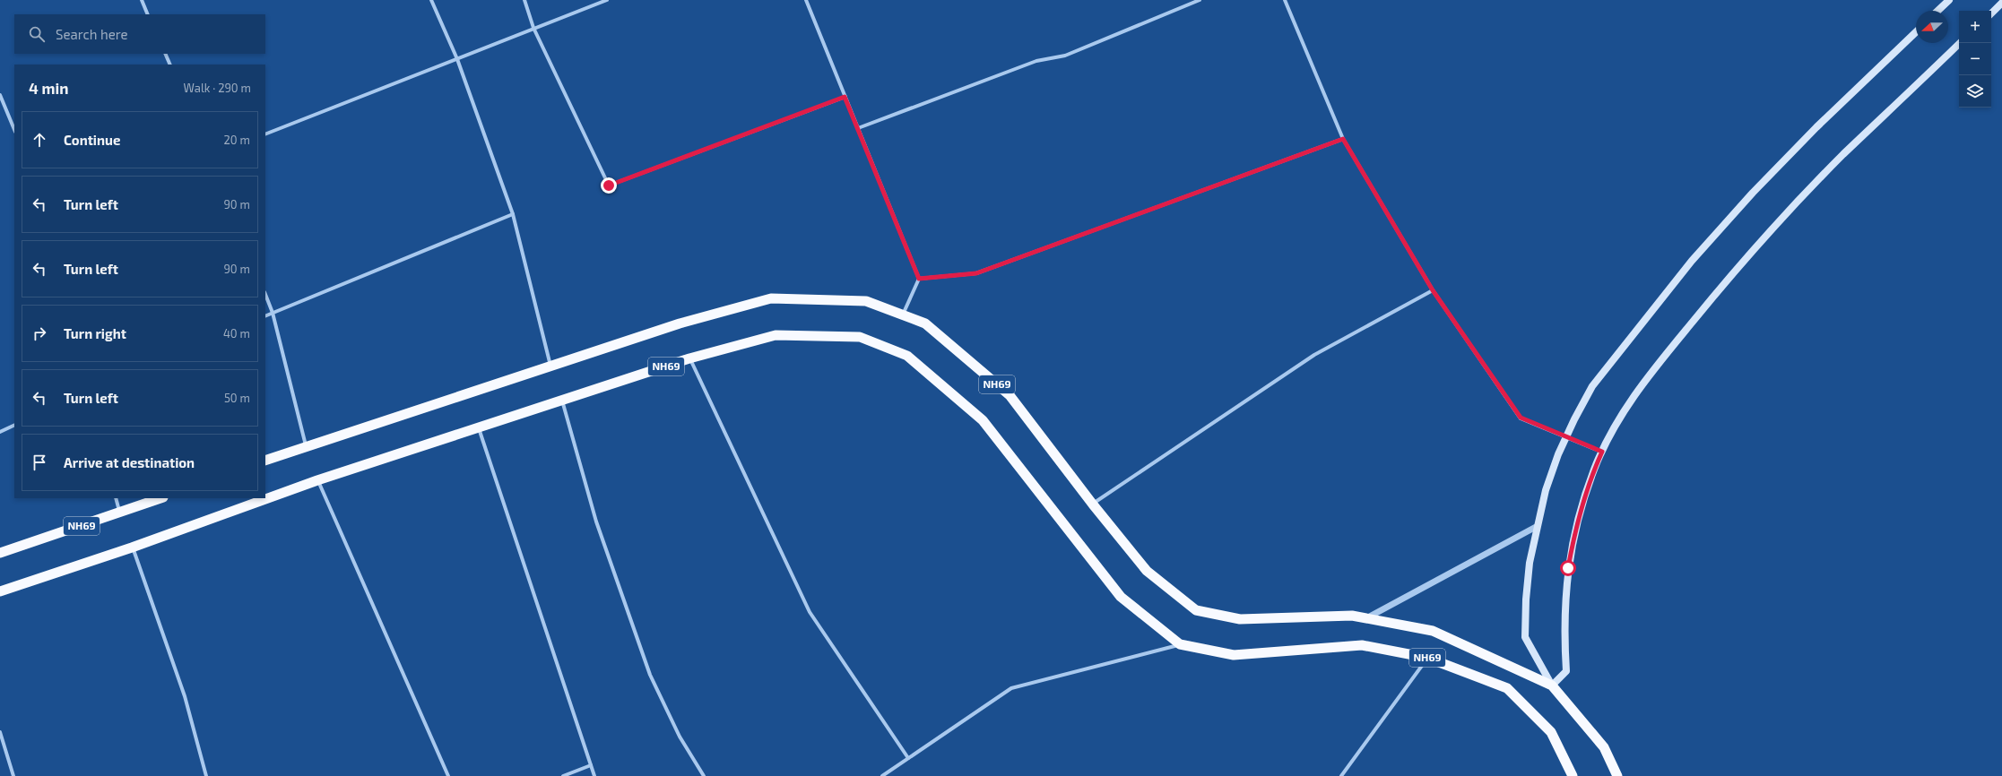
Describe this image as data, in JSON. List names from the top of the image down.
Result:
{
  "streets": {
    "highway": ["NH69"]
  },
  "north": "left",
  "page": {
    "map_buttons": ["+", "−"],
    "search": "Search here",
    "heading": ["4 min", "Walk · 290 m"],
    "list": [
      ["Continue", "20 m"],
      ["Turn left", "90 m"],
      ["Turn left", "90 m"],
      ["Turn right", "40 m"],
      ["Turn left", "50 m"],
      "Arrive at destination"
    ]
  }
}
